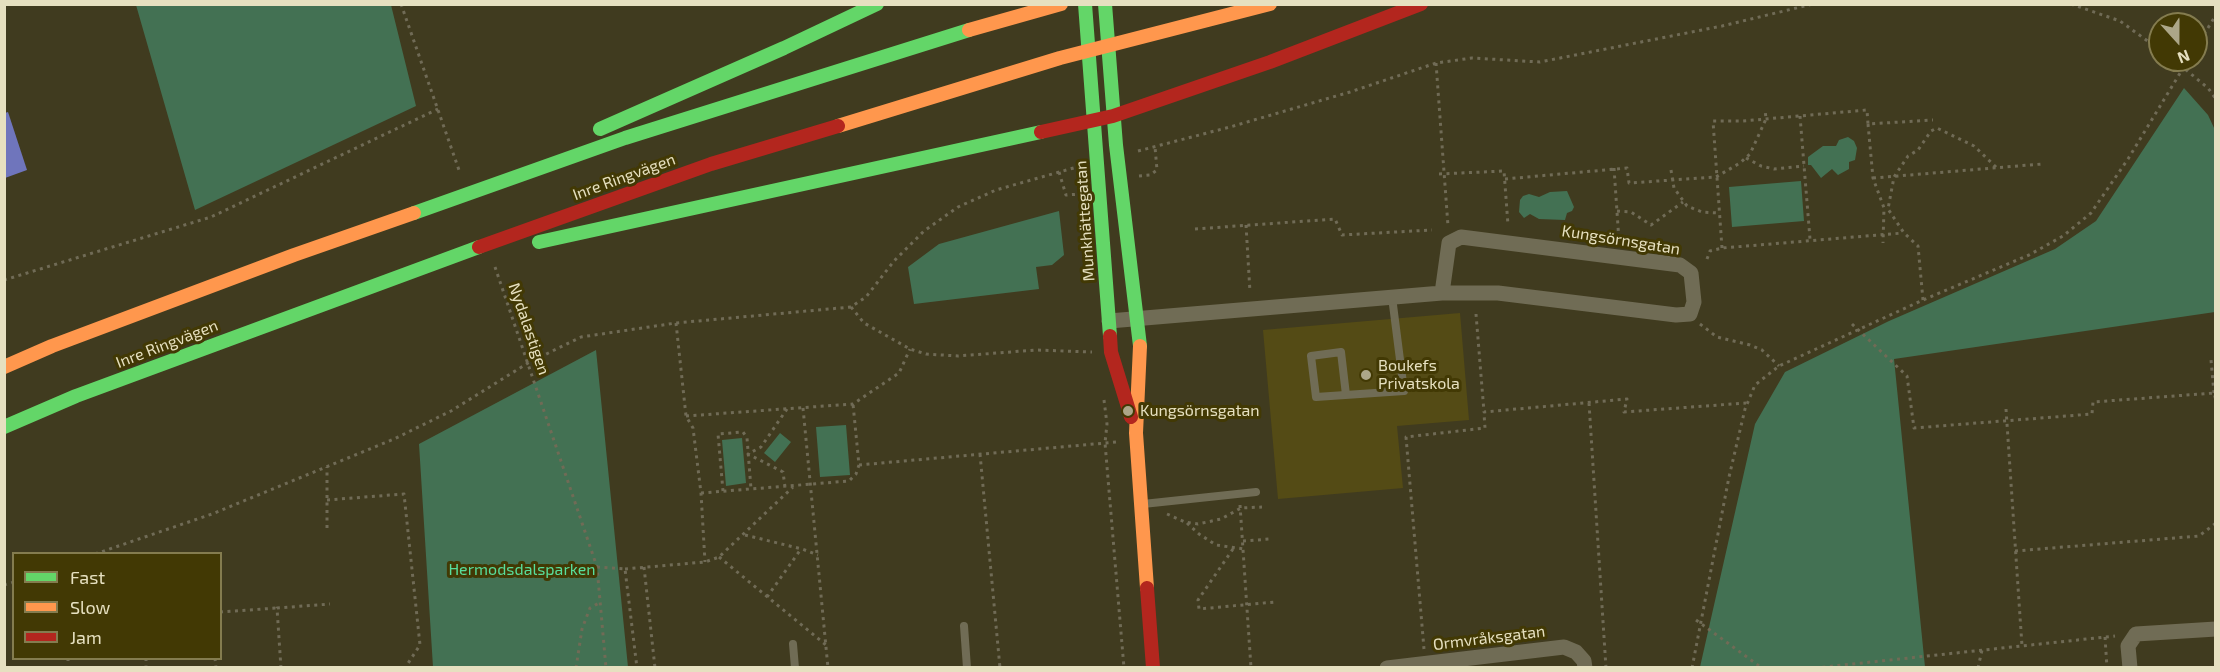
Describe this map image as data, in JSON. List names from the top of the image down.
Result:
{
  "streets": {
    "main road": ["Inre Ringvägen", "Munkhättegatan"],
    "street": ["Kungsörnsgatan", "Ormvråksgatan"],
    "path": ["Nydalastigen"]
  },
  "parks": ["Hermodsdalsparken"],
  "places": ["Boukefs Privatskola", "Kungsörnsgatan"],
  "legend": ["Fast", "Slow", "Jam"],
  "north": "bottom"
}
